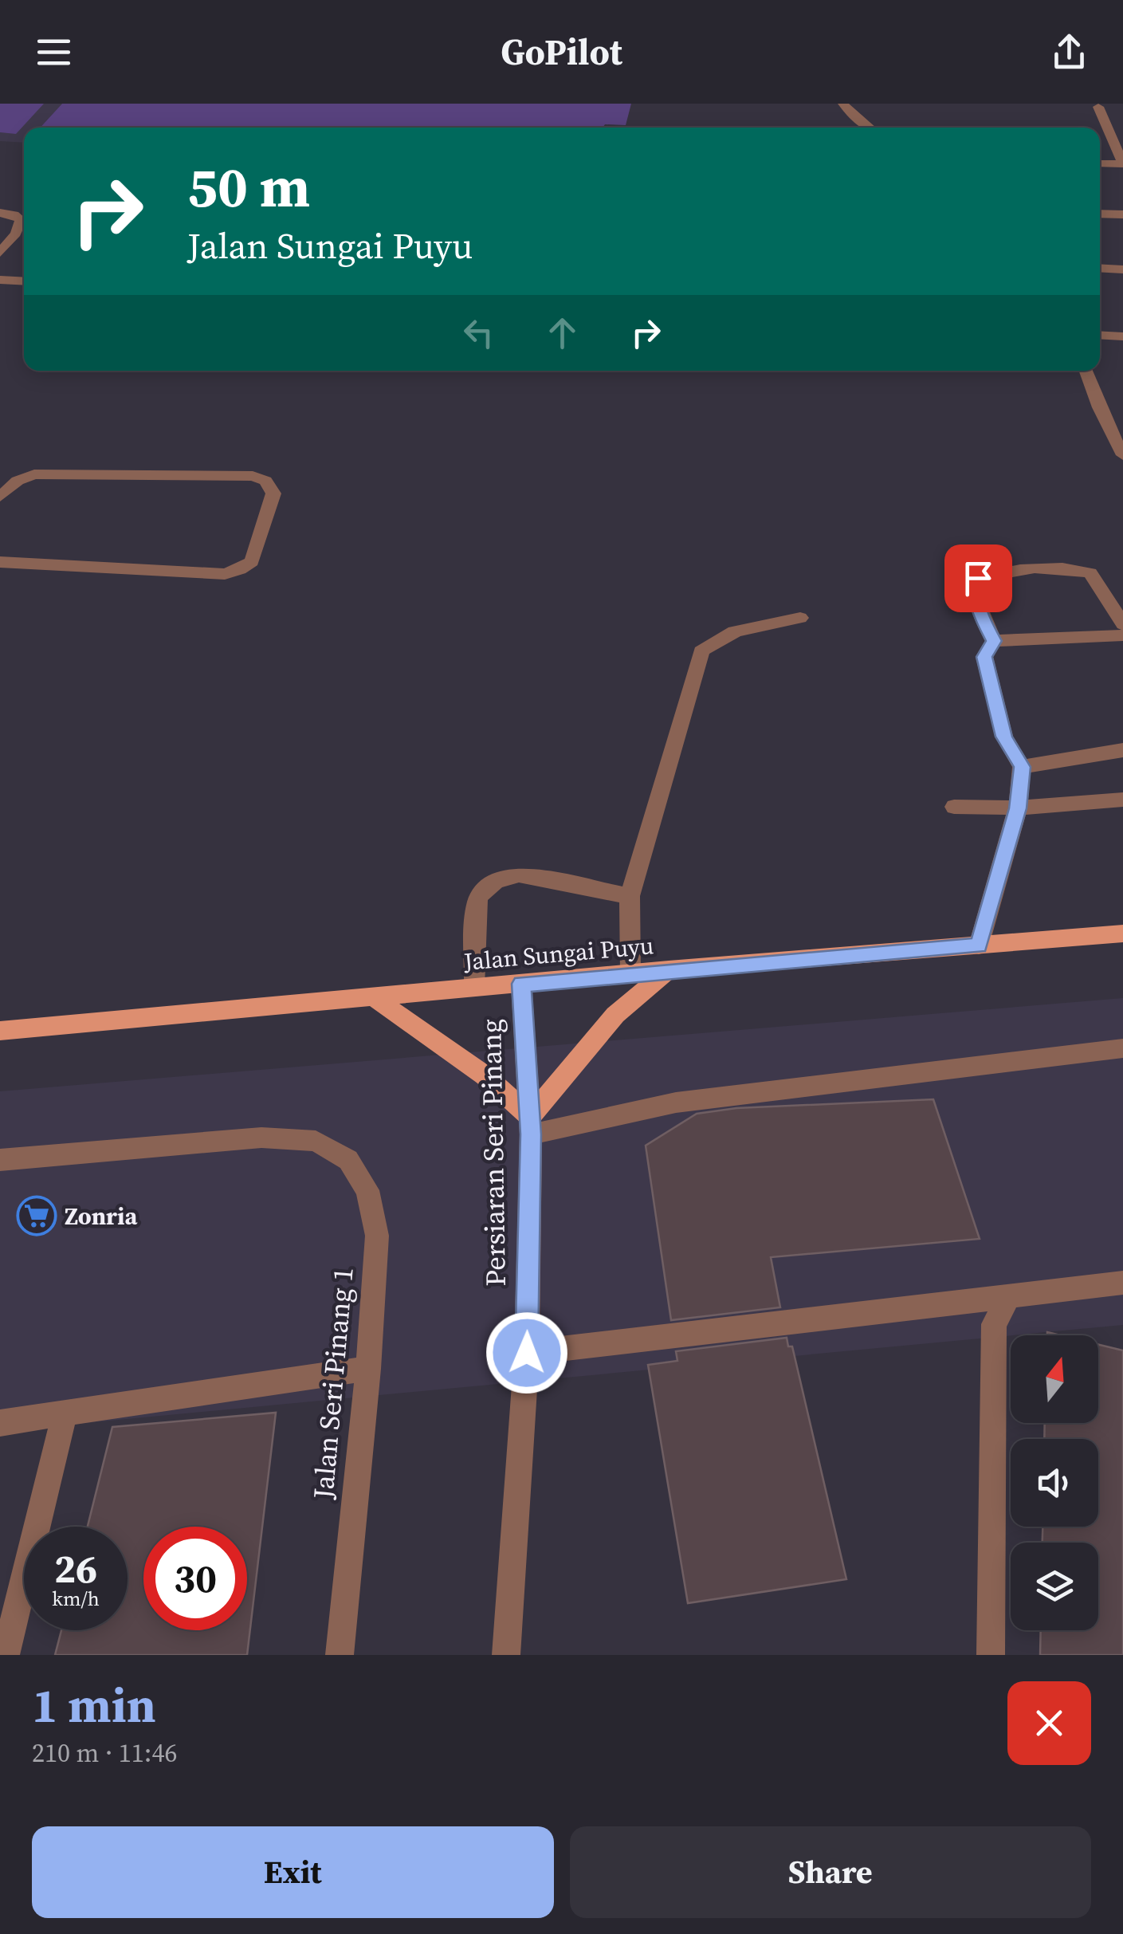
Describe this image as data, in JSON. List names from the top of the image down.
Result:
{
  "streets": {
    "main road": ["Jalan Sungai Puyu"],
    "street": ["Persiaran Seri Pinang", "Jalan Seri Pinang 1"]
  },
  "crossings": [
    ["Jalan Sungai Puyu", "Persiaran Seri Pinang"]
  ],
  "places": {
    "supermarket": ["Zonria"]
  },
  "north": "top",
  "page": {
    "header": "GoPilot",
    "turn": ["50 m", "Jalan Sungai Puyu"],
    "speed": "26 km/h",
    "limit": "30",
    "heading": ["1 min", "210 m · 11:46"],
    "buttons": ["Exit", "Share"]
  }
}
